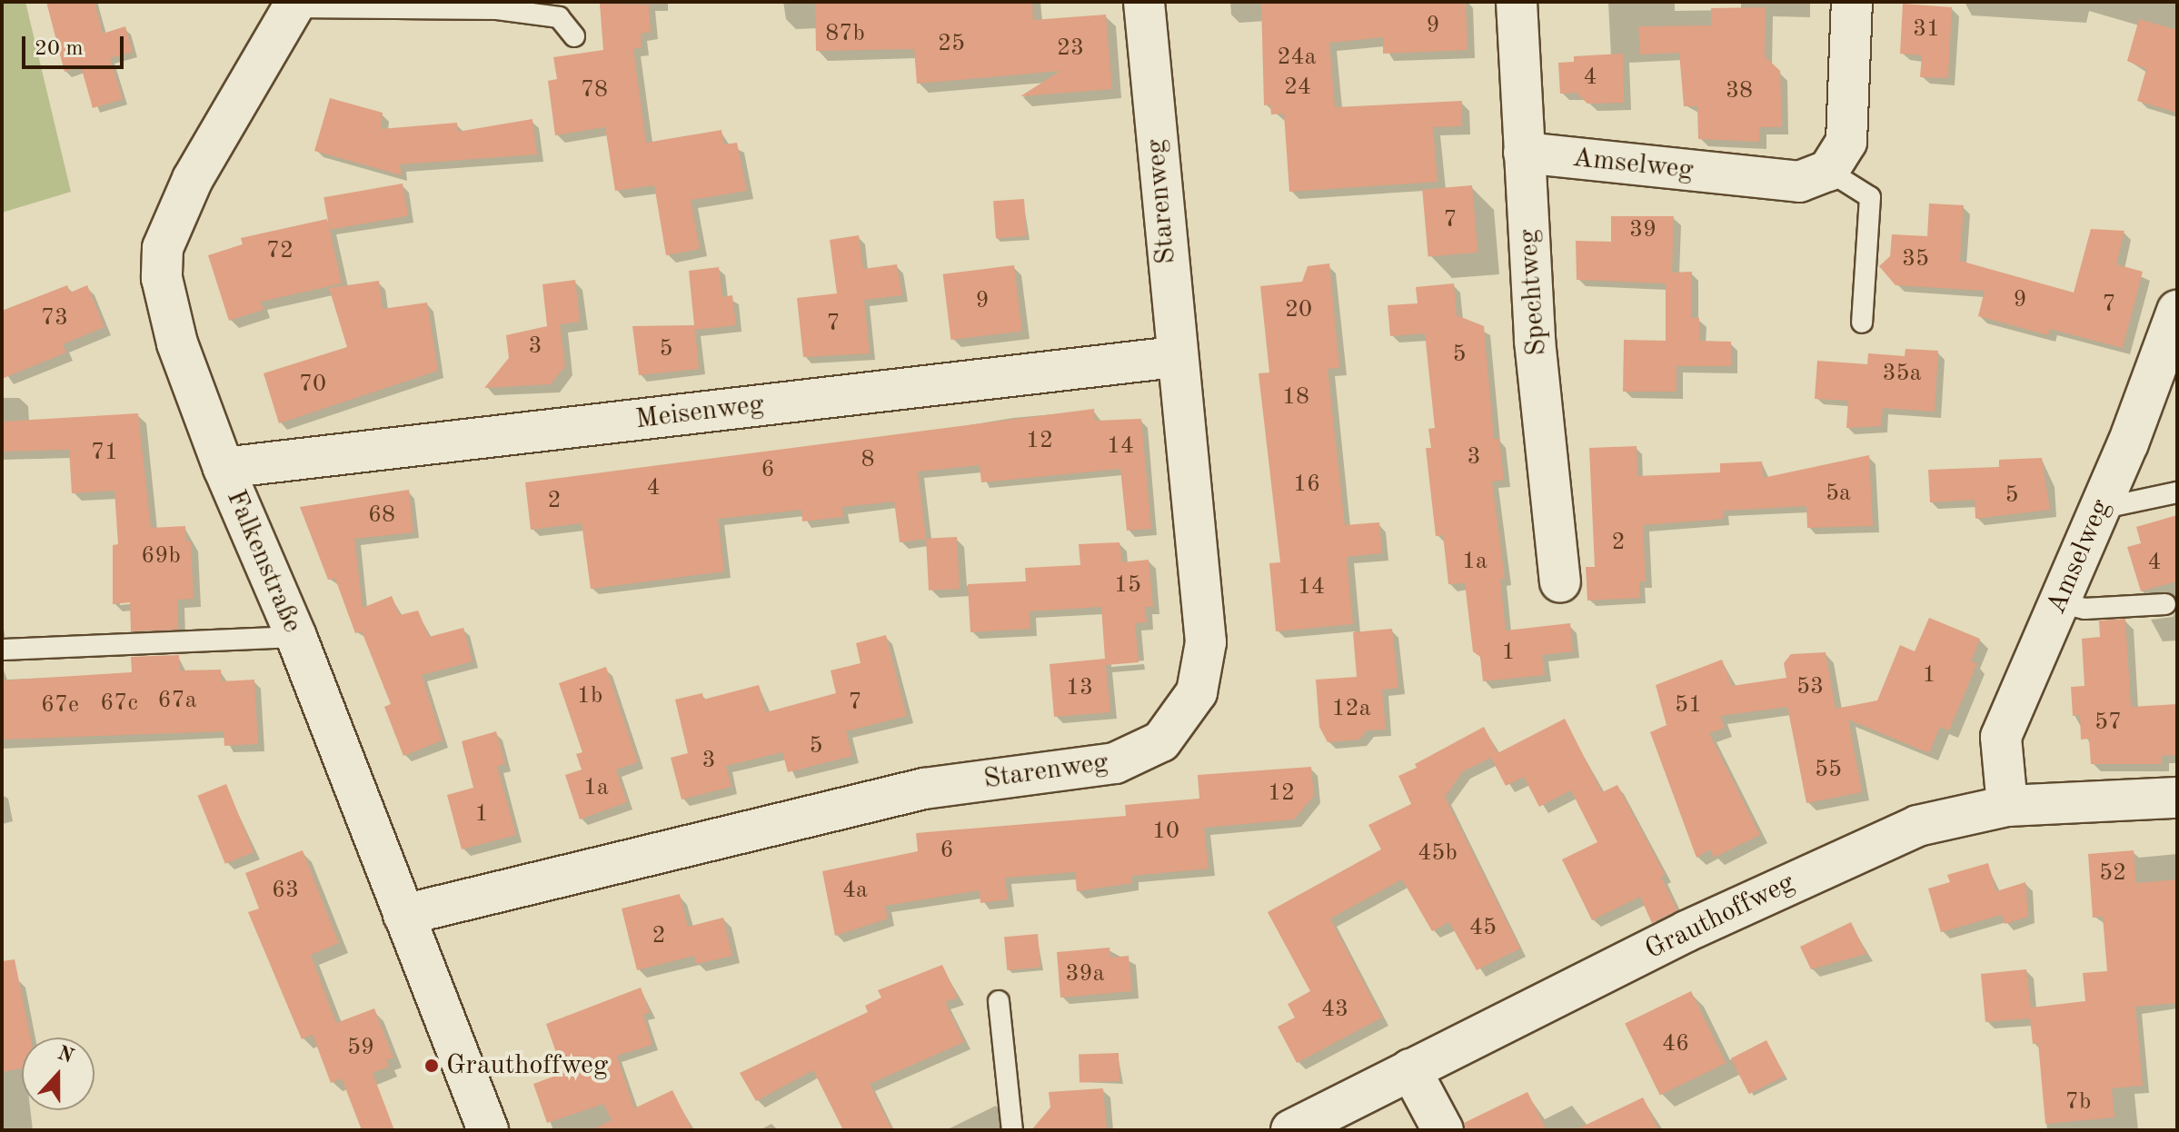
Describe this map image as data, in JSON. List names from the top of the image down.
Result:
{
  "streets": {
    "street": [
      "Amselweg",
      "Starenweg",
      "Spechtweg",
      "Meisenweg",
      "Falkenstraße",
      "Grauthoffweg"
    ]
  },
  "crossings": [
    ["Amselweg", "Spechtweg"],
    ["Amselweg", "Grauthoffweg"],
    ["Starenweg", "Meisenweg"],
    ["Starenweg", "Falkenstraße"],
    ["Meisenweg", "Falkenstraße"]
  ],
  "places": ["Grauthoffweg"],
  "house_numbers": [
    "9",
    "31",
    "87b",
    "25",
    "23",
    "24a",
    "4",
    "24",
    "78",
    "38",
    "7",
    "39",
    "72",
    "35",
    "9",
    "9",
    "7",
    "20",
    "73",
    "7",
    "3",
    "5",
    "5",
    "35a",
    "70",
    "18",
    "12",
    "14",
    "71",
    "3",
    "8",
    "6",
    "16",
    "4",
    "5a",
    "5",
    "2",
    "68",
    "2",
    "69b",
    "1a",
    "4",
    "15",
    "14",
    "1",
    "1",
    "53",
    "13",
    "1b",
    "67a",
    "7",
    "67c",
    "67e",
    "51",
    "12a",
    "57",
    "5",
    "3",
    "55",
    "1a",
    "12",
    "1",
    "10",
    "6",
    "45b",
    "52",
    "63",
    "4a",
    "45",
    "2",
    "39a",
    "43",
    "46",
    "59",
    "7b"
  ],
  "scale_bar": "20 m",
  "north": "top"
}
